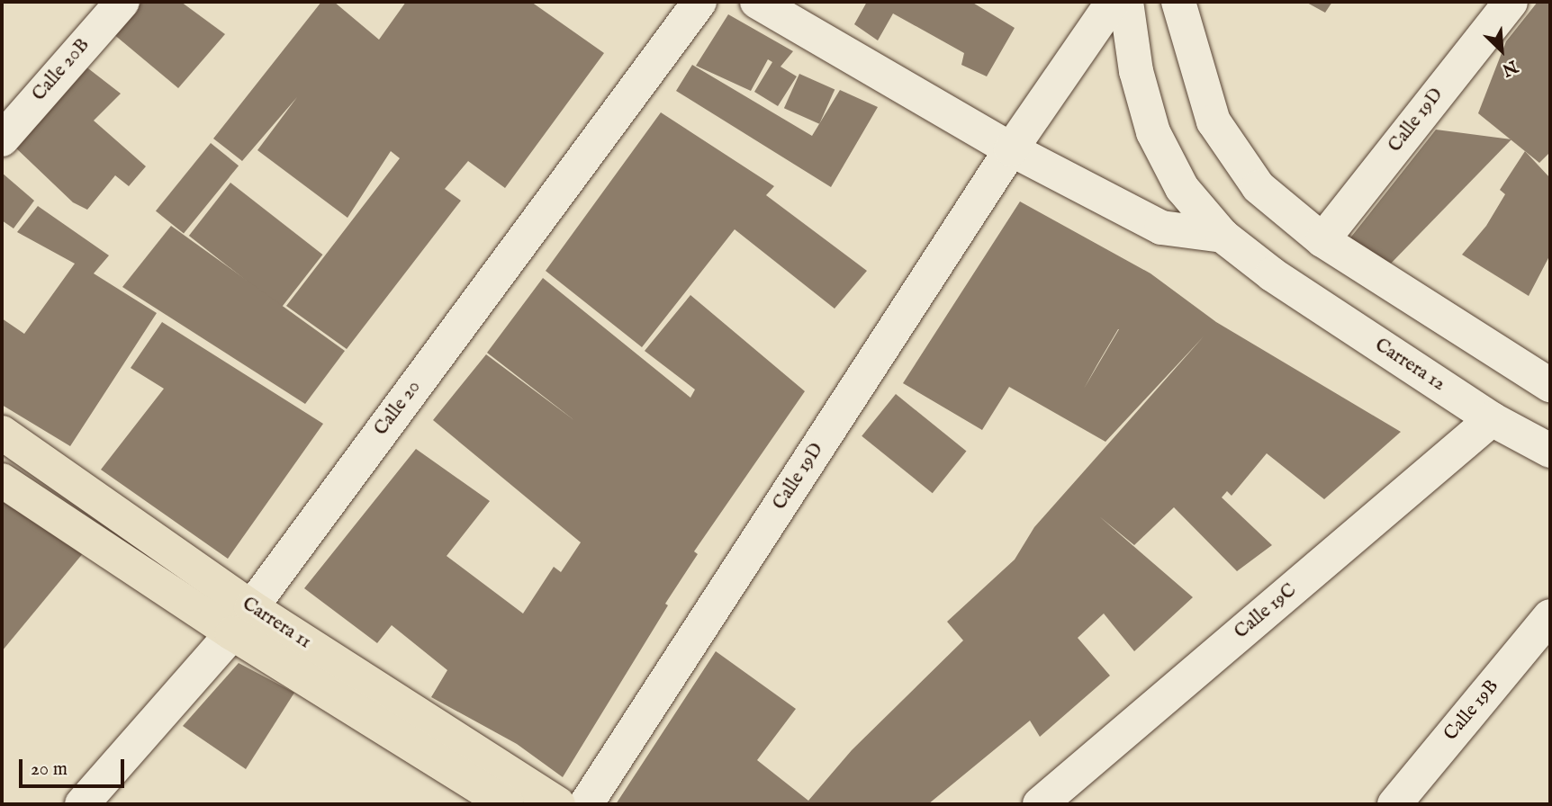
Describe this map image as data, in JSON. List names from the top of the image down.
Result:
{
  "streets": {
    "main road": ["Carrera 11"],
    "street": [
      "Calle 20B",
      "Calle 19D",
      "Carrera 12",
      "Calle 20",
      "Calle 19C",
      "Calle 19B"
    ]
  },
  "crossings": [
    ["Carrera 12", "Calle 19C"],
    ["Calle 20", "Carrera 11"]
  ],
  "scale_bar": "20 m",
  "north": "bottom right"
}
